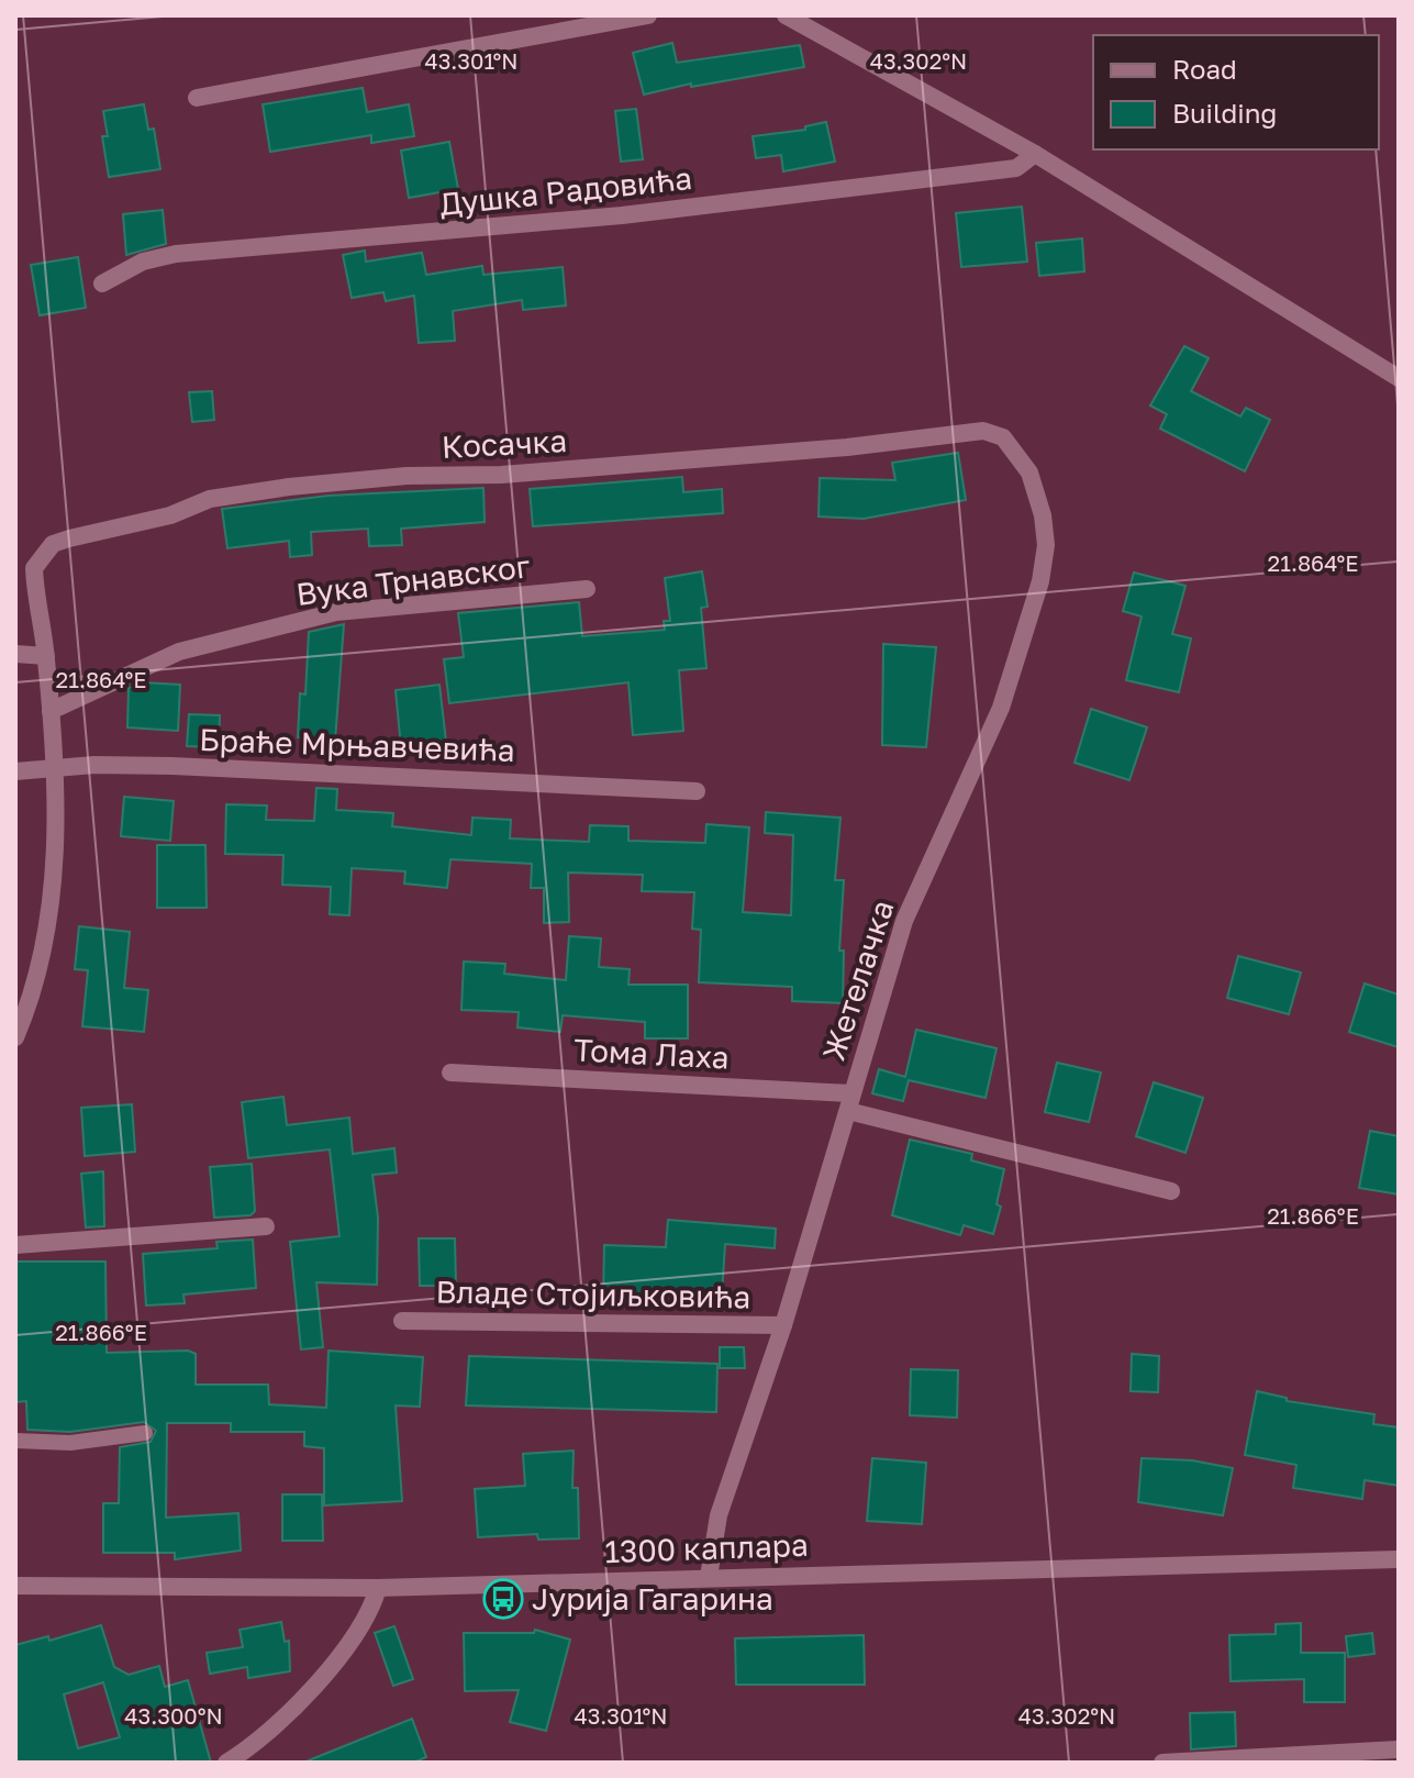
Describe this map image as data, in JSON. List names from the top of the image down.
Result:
{
  "streets": {
    "street": [
      "Душка Радовића",
      "Косачка",
      "Вука Трнавског",
      "Браће Мрњавчевића",
      "Жетелачка",
      "Тома Лаха",
      "Владе Стојиљковића",
      "1300 каплара"
    ]
  },
  "crossings": [
    ["Косачка", "Жетелачка"],
    ["Жетелачка", "Тома Лаха"],
    ["Жетелачка", "Владе Стојиљковића"],
    ["Жетелачка", "1300 каплара"]
  ],
  "places": {
    "bus stop": ["Јурија Гагарина"]
  },
  "legend": ["Road", "Building"],
  "coordinates": [
    "43.301°N",
    "43.302°N",
    "21.864°E",
    "21.866°E",
    "43.300°N"
  ]
}
